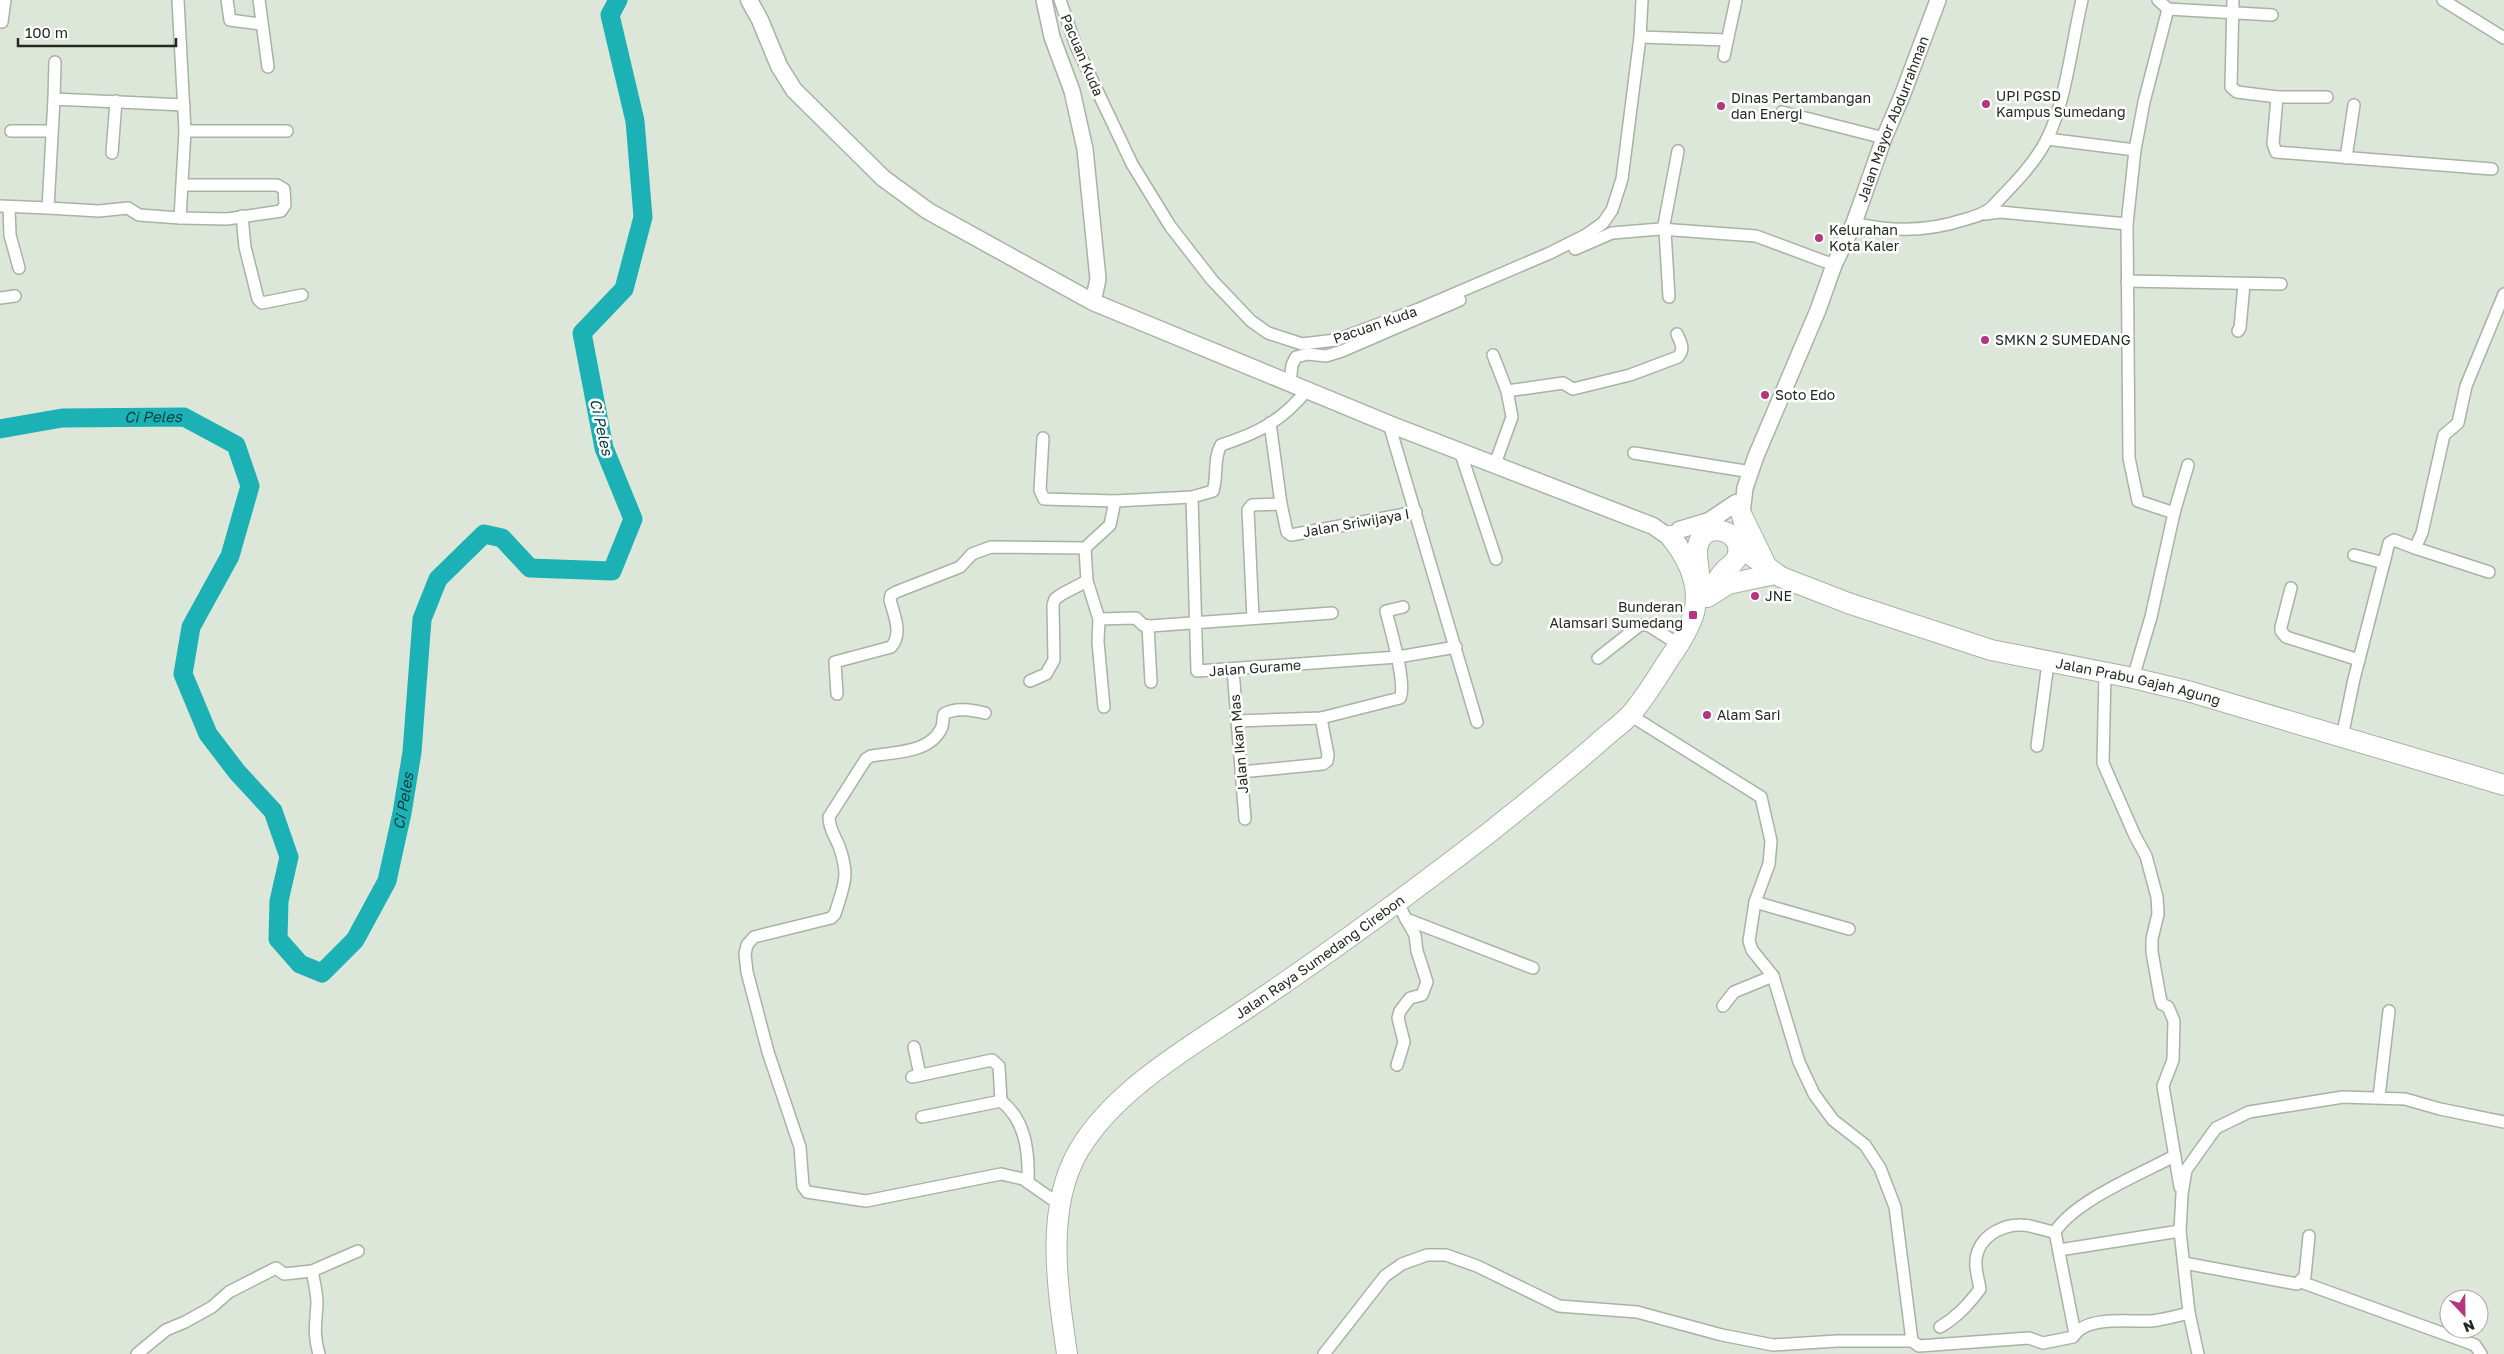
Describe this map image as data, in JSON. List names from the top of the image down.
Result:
{
  "streets": {
    "highway": ["Jalan Prabu Gajah Agung", "Jalan Raya Sumedang Cirebon"],
    "main road": ["Jalan Mayor Abdurrahman"],
    "street": [
      "Pacuan Kuda",
      "Jalan Sriwijaya I",
      "Jalan Gurame",
      "Jalan Ikan Mas"
    ]
  },
  "crossings": [
    ["Jalan Gurame", "Jalan Ikan Mas"]
  ],
  "water": ["Ci Peles"],
  "places": {
    "other": [
      "UPI PGSD Kampus Sumedang",
      "Dinas Pertambangan dan Energi",
      "Kelurahan Kota Kaler",
      "SMKN 2 SUMEDANG",
      "Soto Edo",
      "JNE",
      "Alam Sari"
    ],
    "transit": ["Bunderan Alamsari Sumedang"]
  },
  "scale_bar": "100 m",
  "north": "bottom"
}
